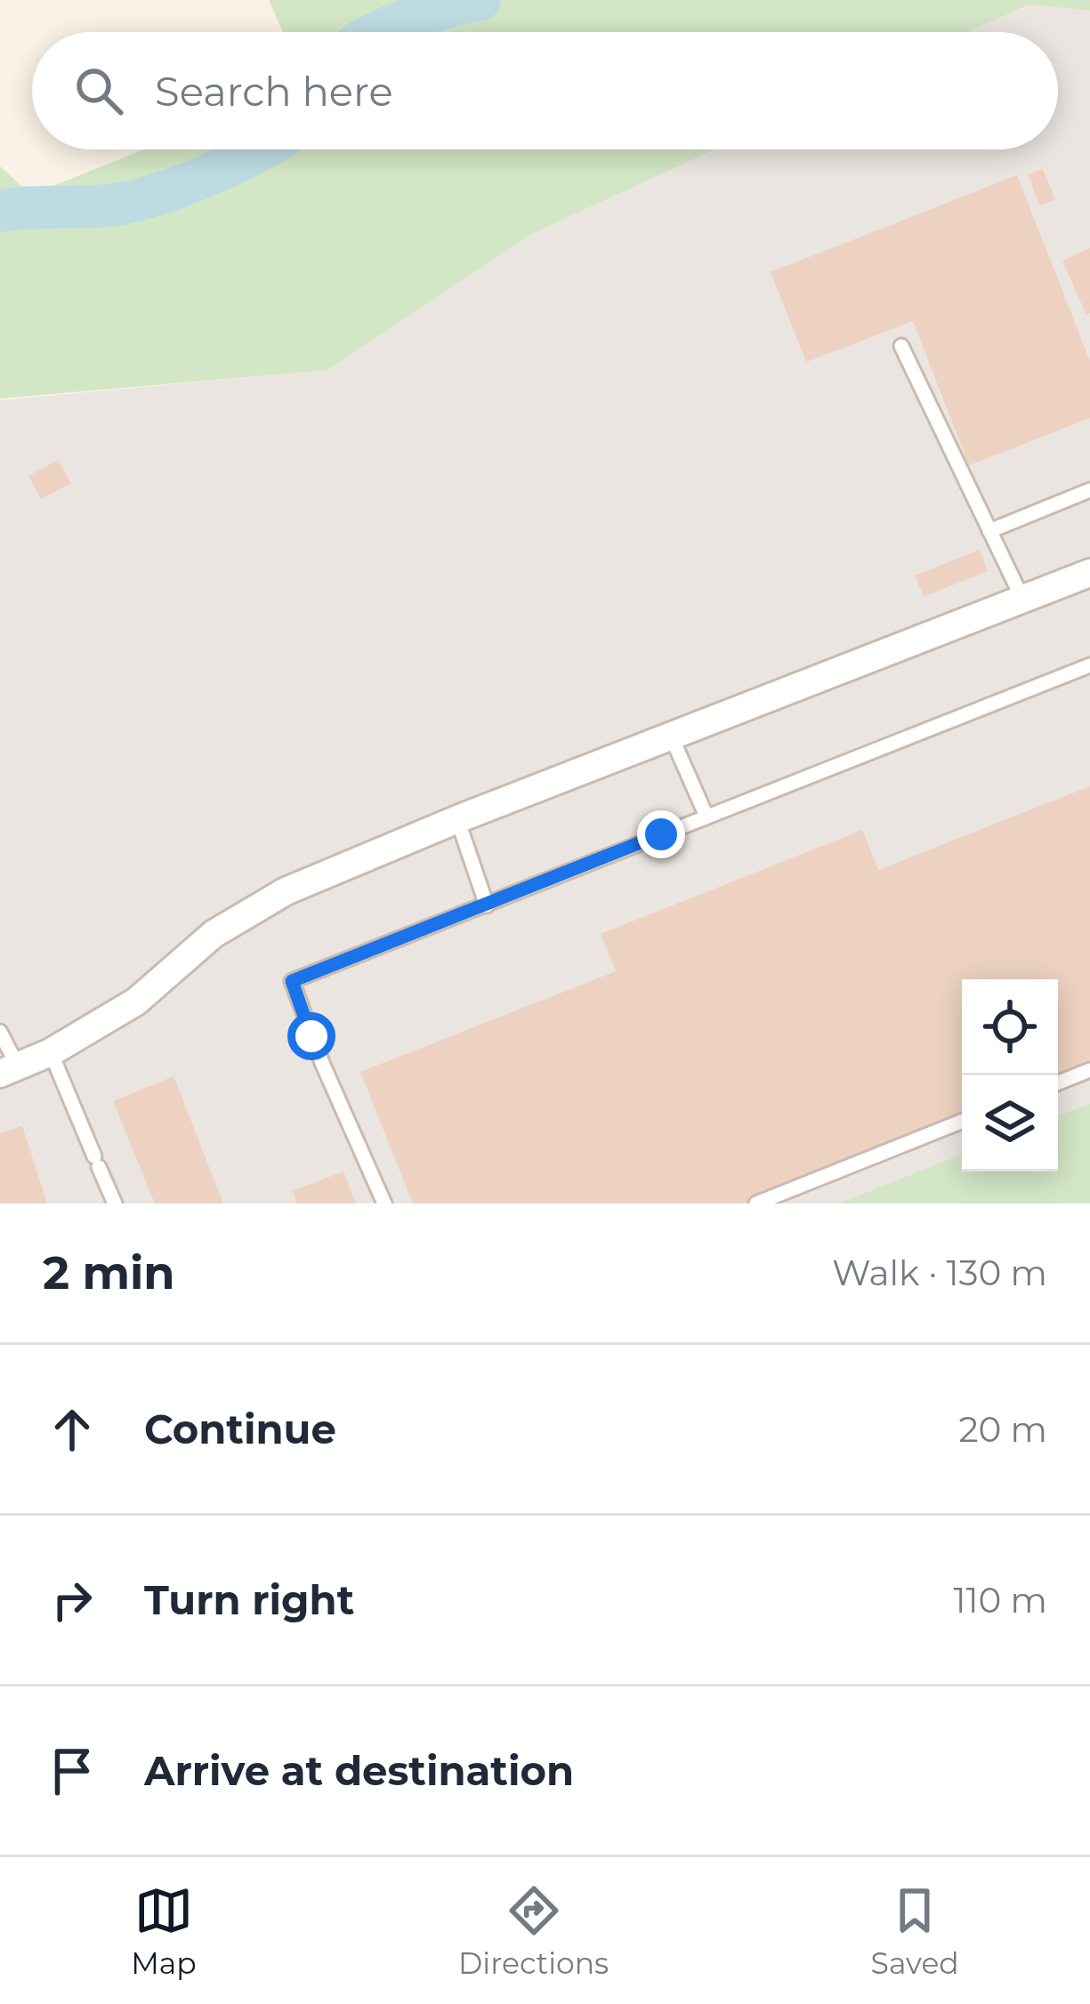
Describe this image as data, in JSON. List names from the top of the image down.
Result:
{
  "page": {
    "search": "Search here",
    "heading": ["2 min", "Walk · 130 m"],
    "list": [
      ["Continue", "20 m"],
      ["Turn right", "110 m"],
      "Arrive at destination"
    ],
    "nav": ["Map", "Directions", "Saved"]
  }
}
